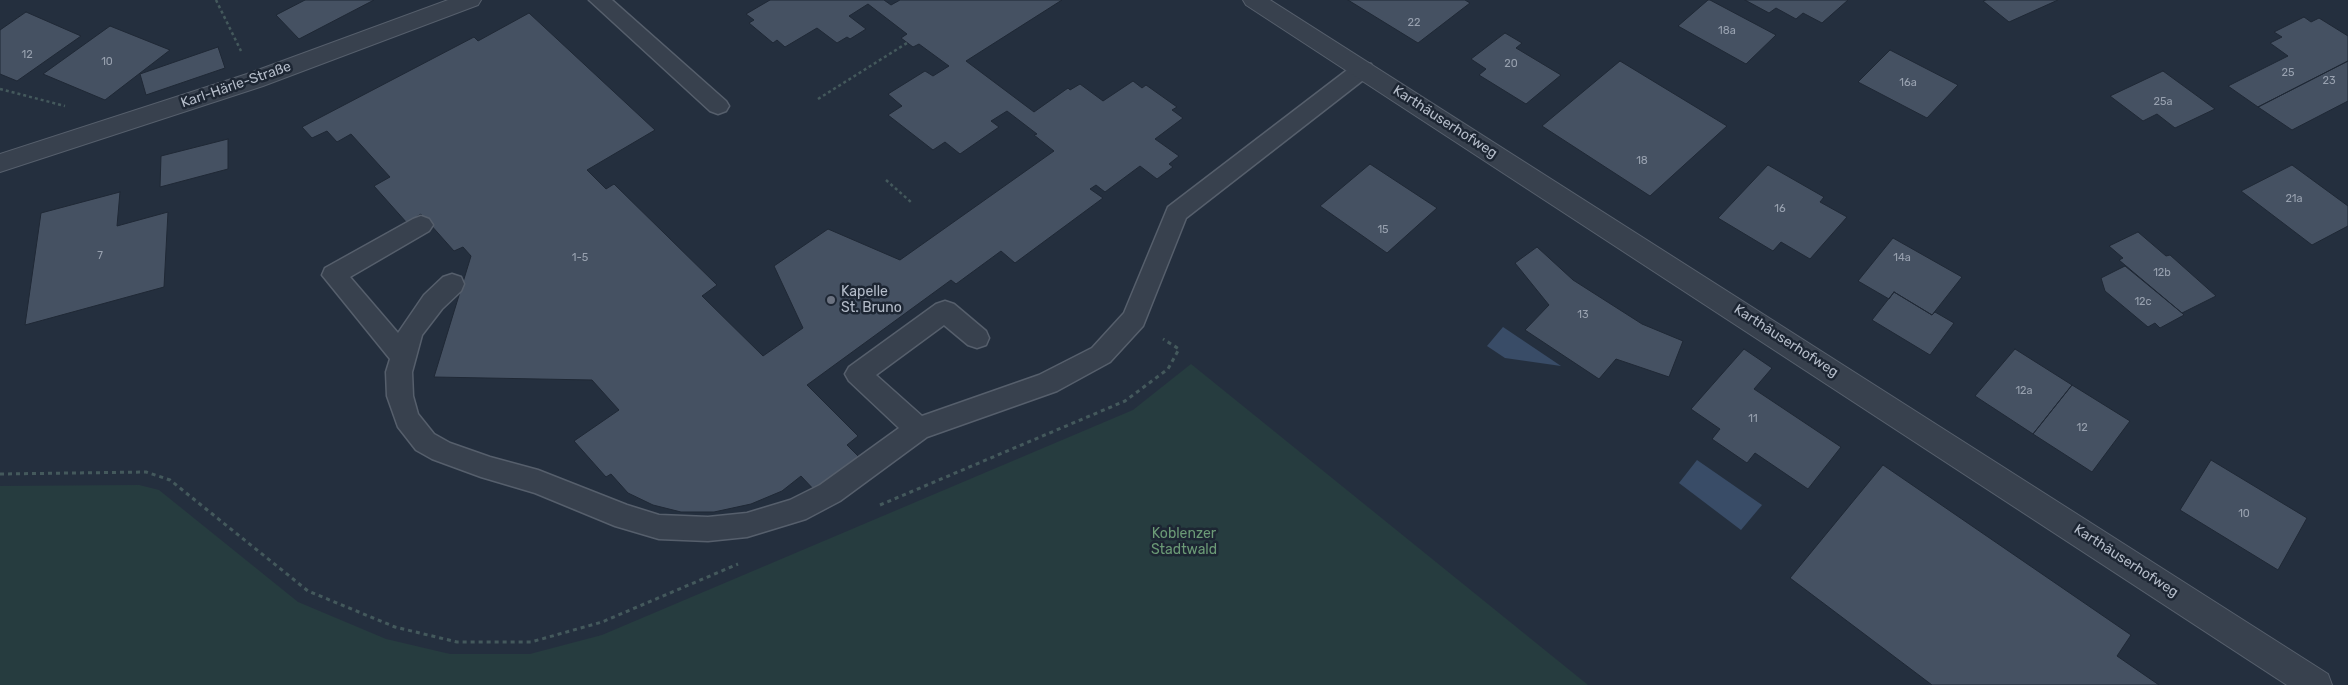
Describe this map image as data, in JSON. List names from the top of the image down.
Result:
{
  "streets": {
    "street": ["Karl-Härle-Straße", "Karthäuserhofweg"]
  },
  "parks": ["Koblenzer Stadtwald"],
  "places": ["Kapelle St. Bruno"],
  "house_numbers": [
    "22",
    "18a",
    "12",
    "10",
    "20",
    "25",
    "23",
    "16a",
    "25a",
    "18",
    "21a",
    "16",
    "15",
    "7",
    "1-5",
    "14a",
    "12b",
    "12c",
    "13",
    "12a",
    "11",
    "12",
    "10"
  ]
}
